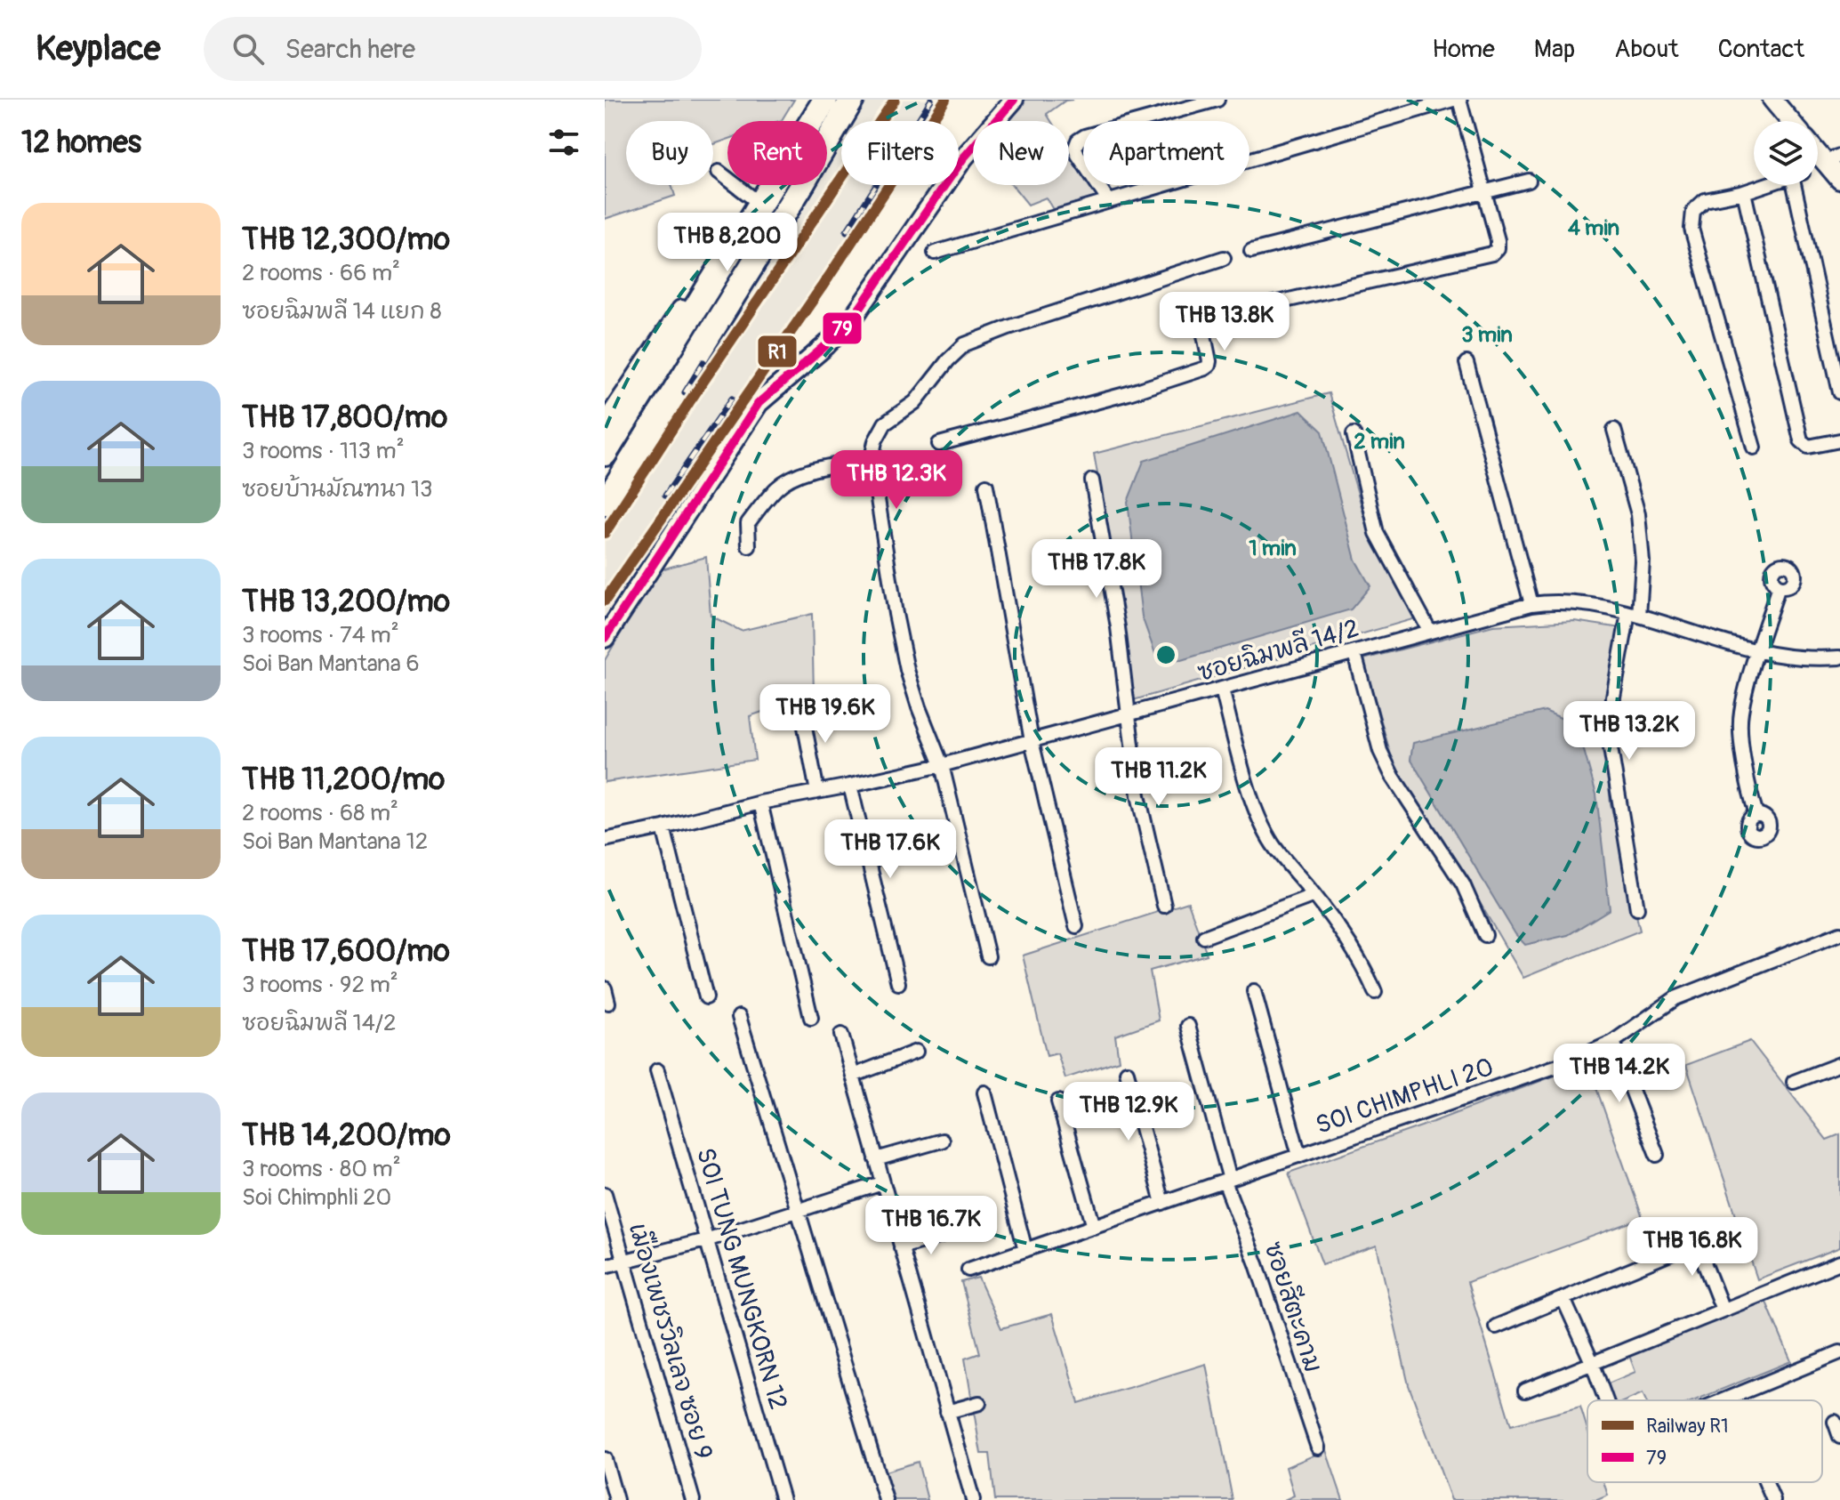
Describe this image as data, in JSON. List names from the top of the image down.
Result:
{
  "streets": {
    "street": [
      "ซอยฉิมพลี 14/2",
      "SOI CHIMPHLI 20",
      "SOI TUNG MUNGKORN 12",
      "ซอยสีตะคาม",
      "เมืองเพชรวิลเลจ ซอย 9"
    ]
  },
  "crossings": [
    ["SOI CHIMPHLI 20", "ซอยสีตะคาม"]
  ],
  "lines": ["rail line R1", "transit line 79"],
  "legend": ["Railway R1", "79"],
  "page": {
    "header": "Keyplace",
    "search": "Search here",
    "nav": [
      "Home",
      "Map",
      "About",
      "Contact"
    ],
    "heading": "12 homes",
    "chip": [
      "Buy",
      "Rent",
      "Filters",
      "New",
      "Apartment"
    ],
    "list": [
      {
        "name": "THB 12,300/mo",
        "note": "2 rooms · 66 m² · ซอยฉิมพลี 14 แยก 8"
      },
      {
        "name": "THB 17,800/mo",
        "note": "3 rooms · 113 m² · ซอยบ้านมัณฑนา 13"
      },
      {
        "name": "THB 13,200/mo",
        "note": "3 rooms · 74 m² · Soi Ban Mantana 6"
      },
      {
        "name": "THB 11,200/mo",
        "note": "2 rooms · 68 m² · Soi Ban Mantana 12"
      },
      {
        "name": "THB 17,600/mo",
        "note": "3 rooms · 92 m² · ซอยฉิมพลี 14/2"
      },
      {
        "name": "THB 14,200/mo",
        "note": "3 rooms · 80 m² · Soi Chimphli 20"
      }
    ],
    "price": [
      "THB 8,200",
      "THB 13.8K",
      "THB 12.3K",
      "THB 17.8K",
      "THB 19.6K",
      "THB 13.2K",
      "THB 11.2K",
      "THB 17.6K",
      "THB 14.2K",
      "THB 12.9K",
      "THB 16.7K",
      "THB 16.8K"
    ]
  },
  "rings": [
    "4 min",
    "3 min",
    "2 min",
    "1 min"
  ]
}
